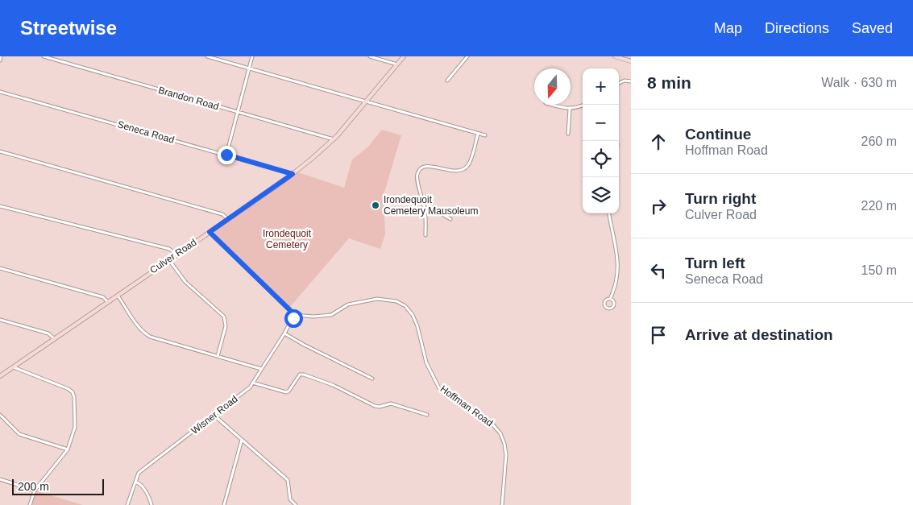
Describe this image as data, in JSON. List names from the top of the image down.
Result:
{
  "streets": {
    "main road": ["Culver Road"],
    "street": [
      "Brandon Road",
      "Seneca Road",
      "Hoffman Road",
      "Wisner Road"
    ]
  },
  "crossings": [
    ["Brandon Road", "Culver Road"],
    ["Seneca Road", "Culver Road"],
    ["Hoffman Road", "Wisner Road"]
  ],
  "parks": ["Irondequoit Cemetery"],
  "places": ["Irondequoit Cemetery Mausoleum"],
  "scale_bar": "200 m",
  "north": "bottom",
  "page": {
    "header": "Streetwise",
    "nav": ["Map", "Directions", "Saved"],
    "heading": ["8 min", "Walk · 630 m"],
    "map_buttons": ["+", "−"],
    "list": [
      ["Continue", "Hoffman Road", "260 m"],
      ["Turn right", "Culver Road", "220 m"],
      ["Turn left", "Seneca Road", "150 m"],
      "Arrive at destination"
    ],
    "scale": "200 m"
  }
}
